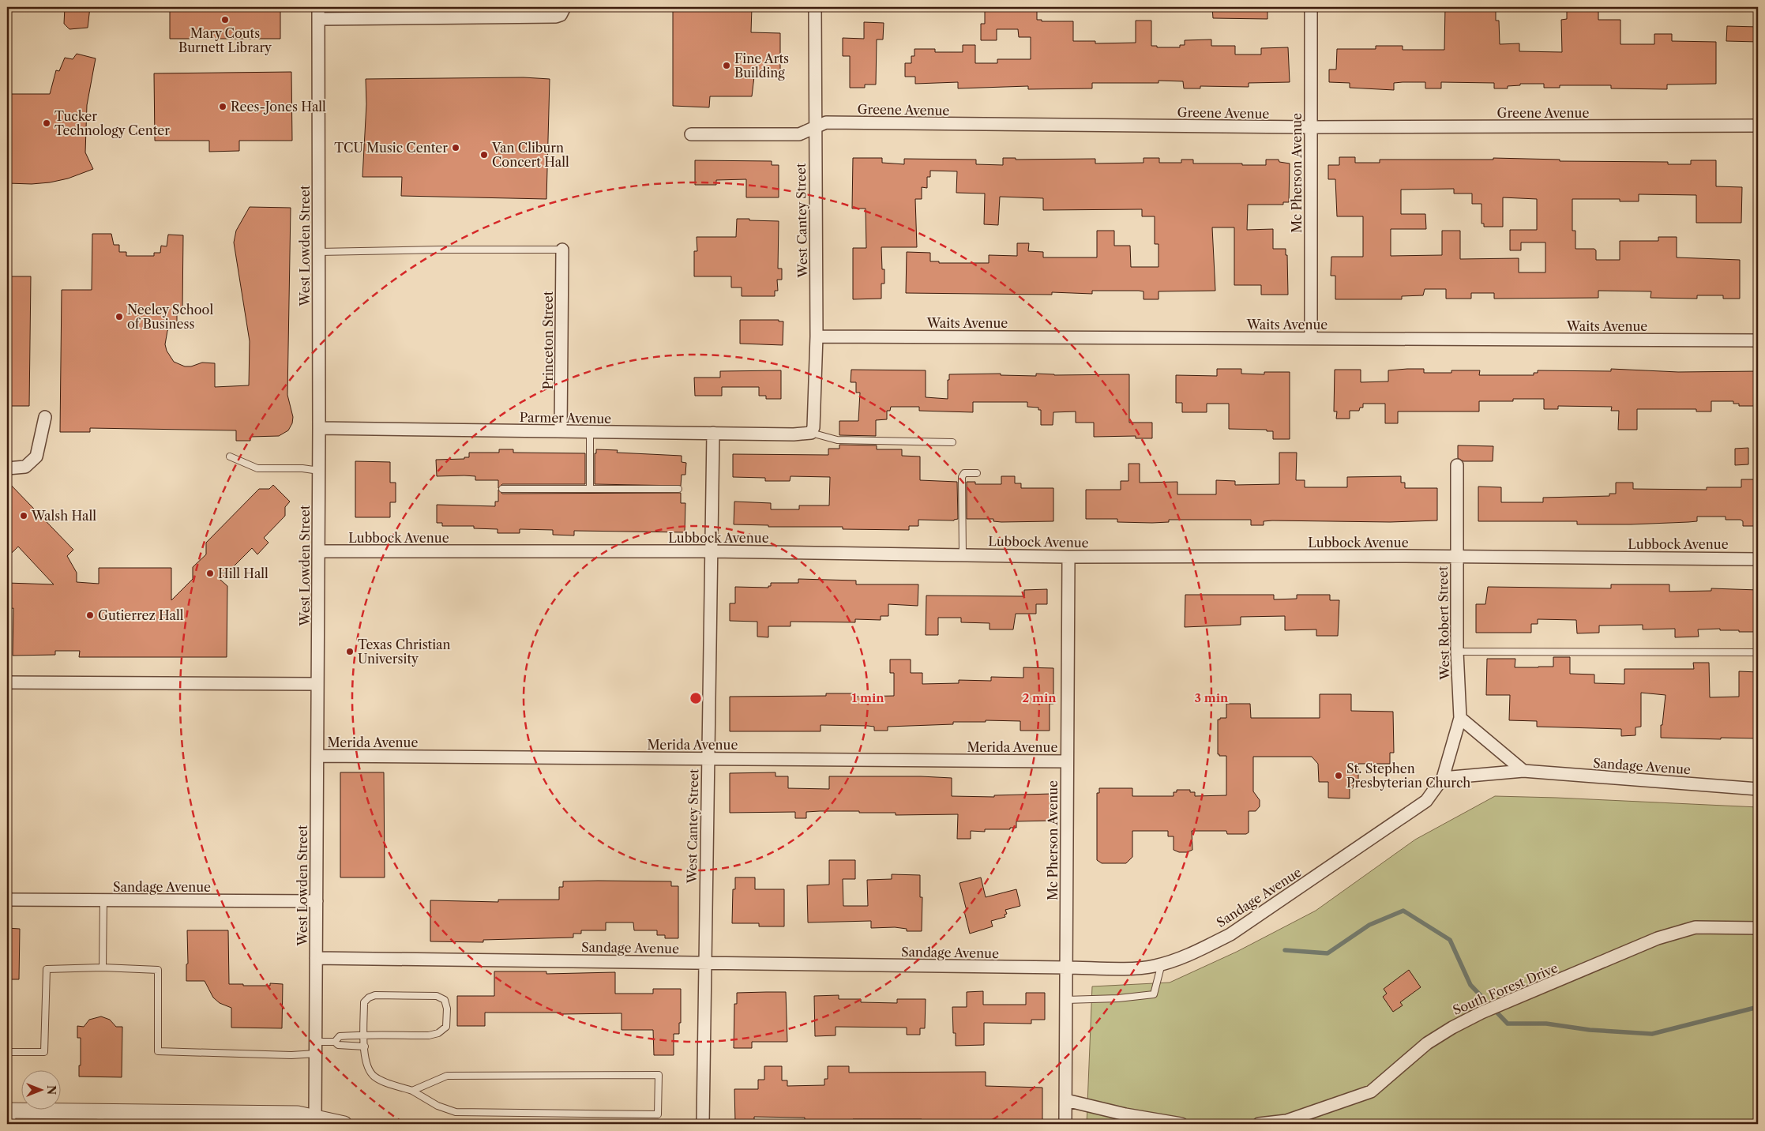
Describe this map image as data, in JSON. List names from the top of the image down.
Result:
{
  "streets": {
    "street": [
      "Greene Avenue",
      "Mc Pherson Avenue",
      "West Cantey Street",
      "West Lowden Street",
      "Waits Avenue",
      "Princeton Street",
      "Parmer Avenue",
      "Lubbock Avenue",
      "West Robert Street",
      "Merida Avenue",
      "Sandage Avenue",
      "South Forest Drive"
    ]
  },
  "crossings": [
    ["Greene Avenue", "Mc Pherson Avenue"],
    ["Greene Avenue", "West Cantey Street"],
    ["Mc Pherson Avenue", "Waits Avenue"],
    ["Mc Pherson Avenue", "Lubbock Avenue"],
    ["Mc Pherson Avenue", "Merida Avenue"],
    ["Mc Pherson Avenue", "Sandage Avenue"],
    ["West Cantey Street", "Waits Avenue"],
    ["West Cantey Street", "Parmer Avenue"],
    ["West Cantey Street", "Lubbock Avenue"],
    ["West Cantey Street", "Merida Avenue"],
    ["West Cantey Street", "Sandage Avenue"],
    ["West Lowden Street", "Parmer Avenue"],
    ["West Lowden Street", "Lubbock Avenue"],
    ["West Lowden Street", "Merida Avenue"],
    ["West Lowden Street", "Sandage Avenue"],
    ["Princeton Street", "Parmer Avenue"],
    ["Lubbock Avenue", "West Robert Street"],
    ["West Robert Street", "Sandage Avenue"]
  ],
  "places": [
    "Mary Couts Burnett Library",
    "Fine Arts Building",
    "Rees-Jones Hall",
    "Tucker Technology Center",
    "TCU Music Center",
    "Van Cliburn Concert Hall",
    "Neeley School of Business",
    "Walsh Hall",
    "Hill Hall",
    "Gutierrez Hall",
    "Texas Christian University",
    "St. Stephen Presbyterian Church"
  ],
  "north": "right",
  "rings": ["1 min", "2 min", "3 min"]
}
